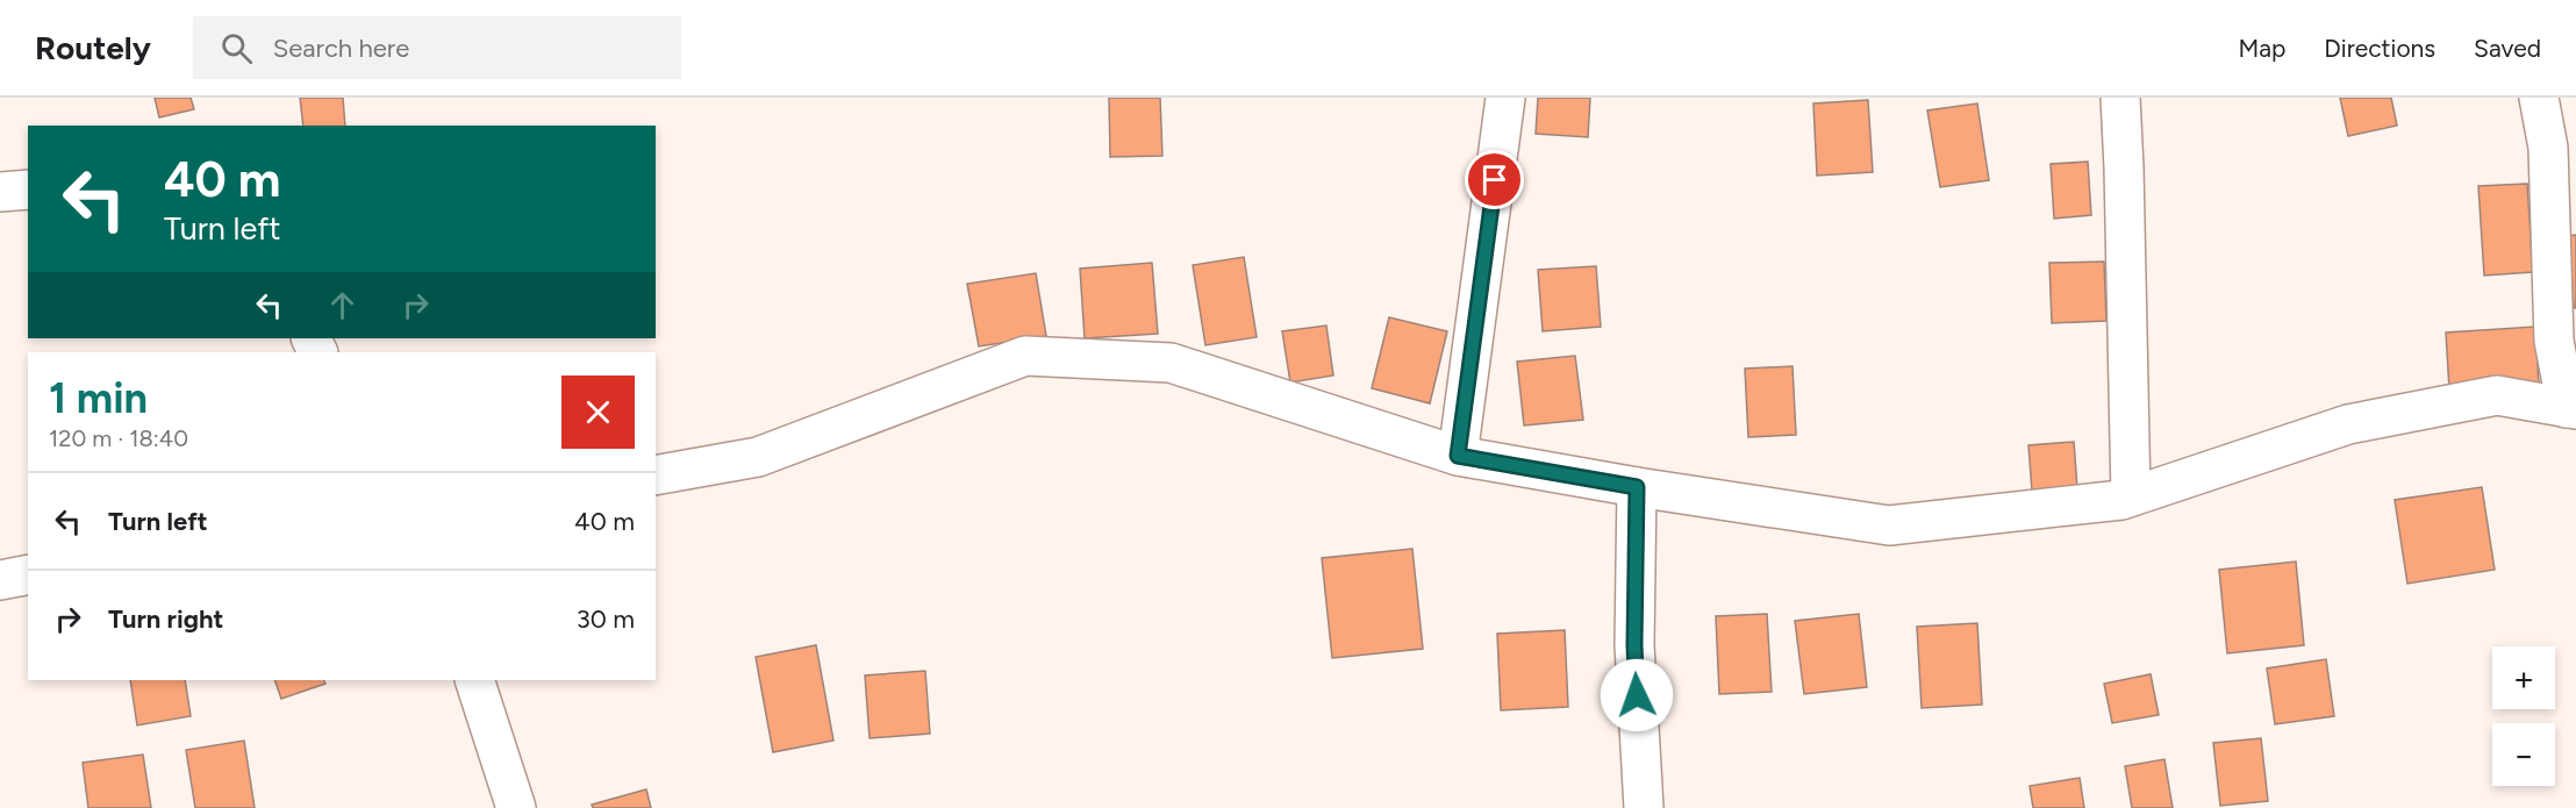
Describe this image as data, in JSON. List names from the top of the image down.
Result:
{
  "page": {
    "header": "Routely",
    "search": "Search here",
    "nav": ["Map", "Directions", "Saved"],
    "turn": ["40 m", "Turn left"],
    "heading": ["1 min", "120 m · 18:40"],
    "list": [
      {
        "name": "Turn left",
        "value": "40 m"
      },
      {
        "name": "Turn right",
        "value": "30 m"
      }
    ],
    "map_buttons": ["+", "−"]
  }
}
